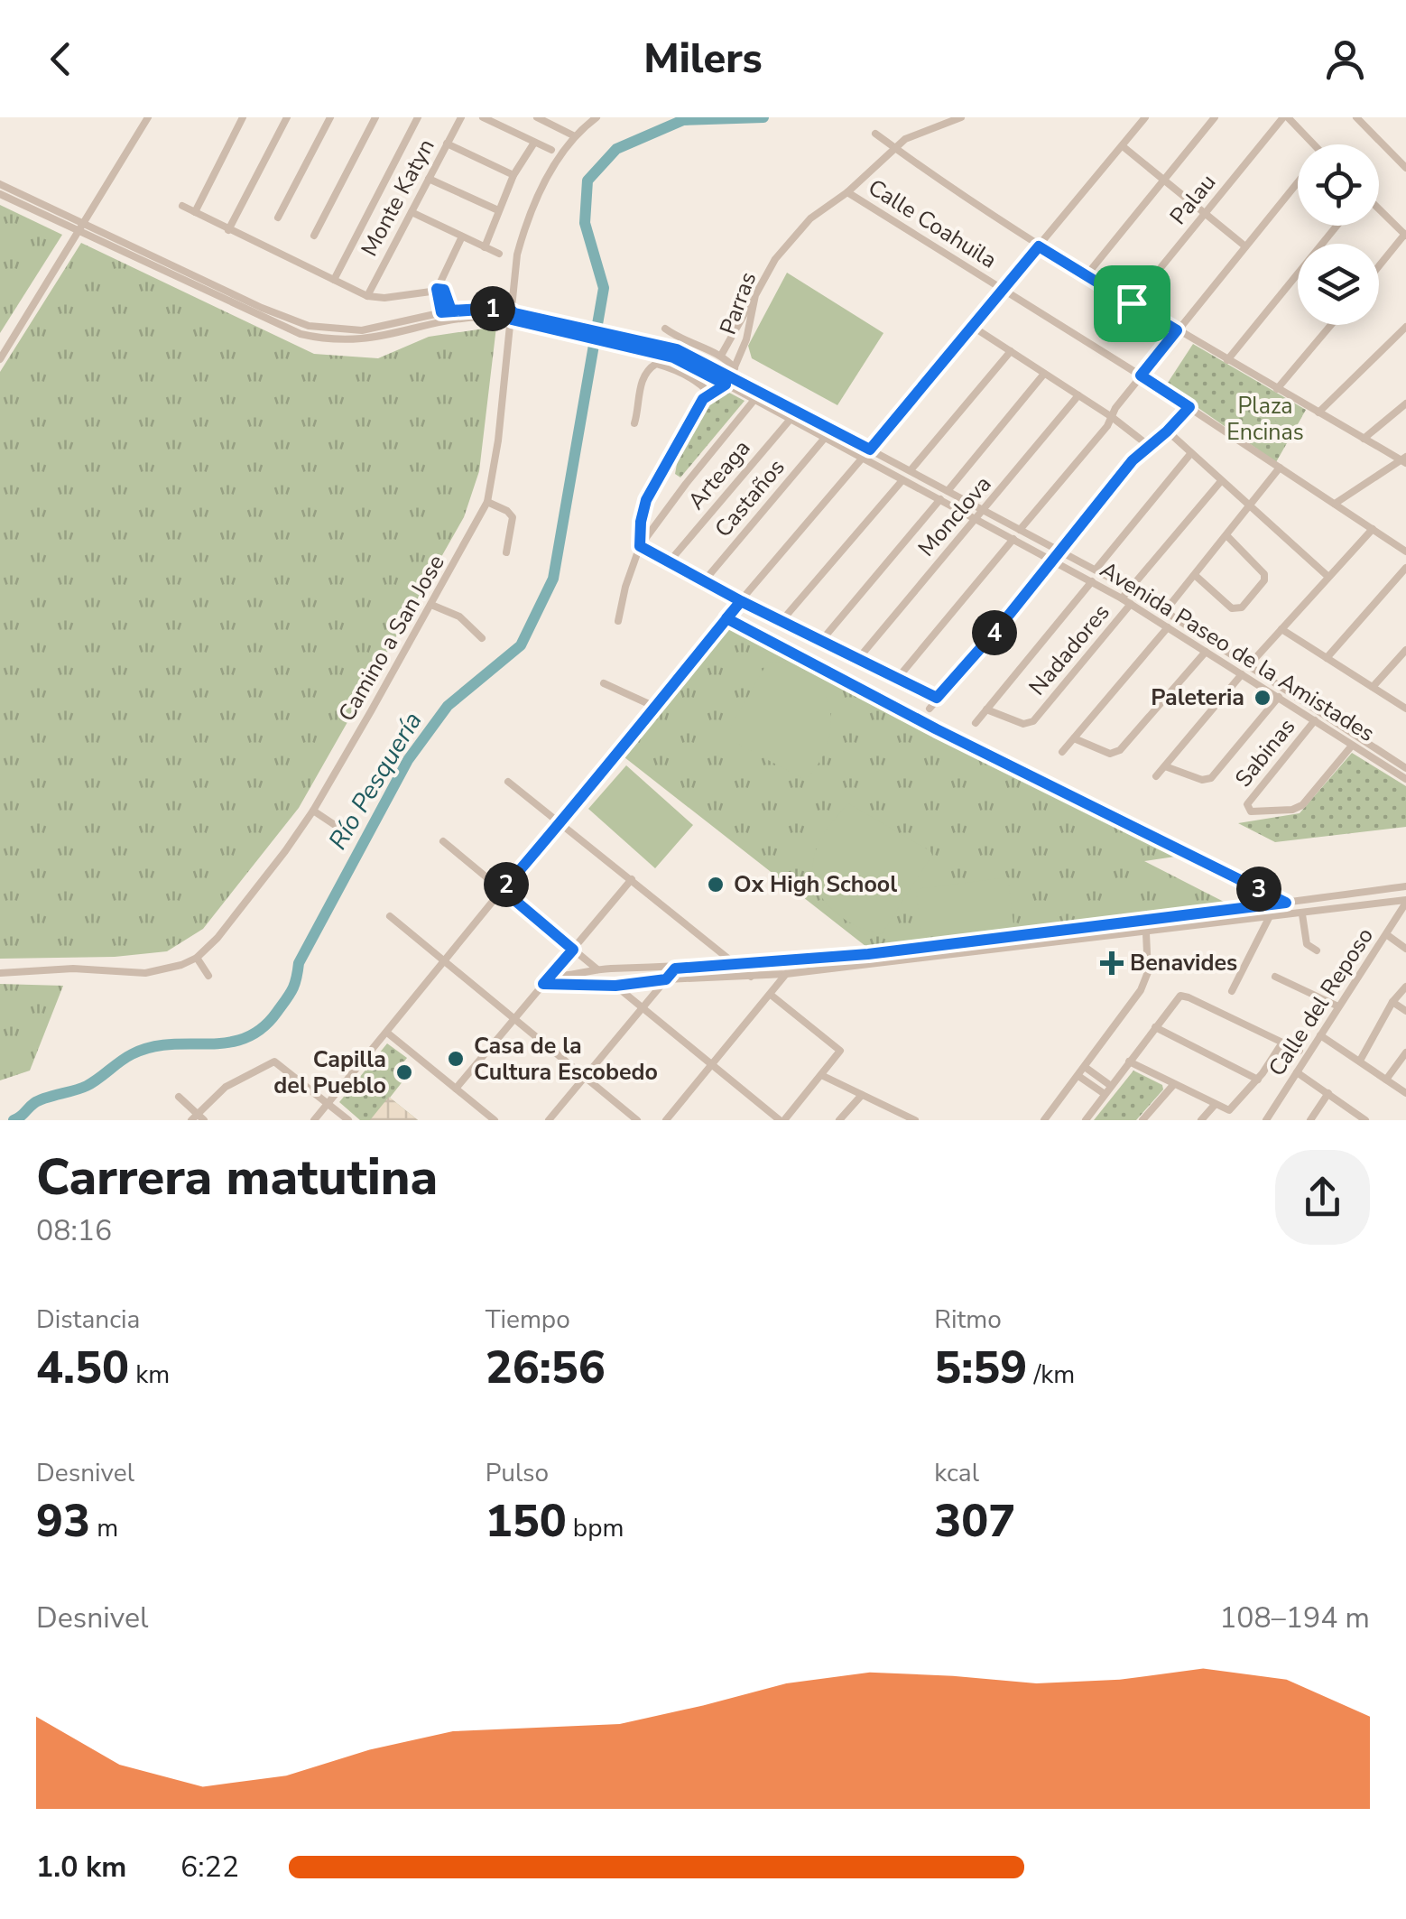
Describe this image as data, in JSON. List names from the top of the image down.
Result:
{
  "streets": {
    "street": [
      "Monte Katyn",
      "Palau",
      "Calle Coahuila",
      "Parras",
      "Arteaga",
      "Castaños",
      "Monclova",
      "Camino a San Jose",
      "Nadadores",
      "Avenida Paseo de la Amistades",
      "Sabinas",
      "Calle del Reposo"
    ]
  },
  "crossings": [
    ["Calle Coahuila", "Parras"],
    ["Parras", "Avenida Paseo de la Amistades"],
    ["Arteaga", "Avenida Paseo de la Amistades"],
    ["Castaños", "Avenida Paseo de la Amistades"],
    ["Monclova", "Avenida Paseo de la Amistades"],
    ["Camino a San Jose", "Avenida Paseo de la Amistades"],
    ["Nadadores", "Avenida Paseo de la Amistades"],
    ["Avenida Paseo de la Amistades", "Sabinas"]
  ],
  "water": ["Río Pesquería"],
  "parks": ["Plaza Encinas"],
  "places": {
    "other": [
      "Paleteria",
      "Ox High School",
      "Casa de la Cultura Escobedo",
      "Capilla del Pueblo"
    ],
    "health": ["Benavides"]
  },
  "page": {
    "header": "Milers",
    "pins": [
      "1",
      "4",
      "2",
      "3"
    ],
    "heading": ["Carrera matutina", "08:16"],
    "stats": [
      ["Distancia", "4.50 km"],
      ["Tiempo", "26:56"],
      ["Ritmo", "5:59 /km"],
      ["Desnivel", "93 m"],
      ["Pulso", "150 bpm"],
      ["kcal", "307"]
    ],
    "chart": ["Desnivel", "108–194 m"],
    "list": [
      {
        "name": "1.0 km",
        "note": "6:22"
      }
    ]
  }
}
